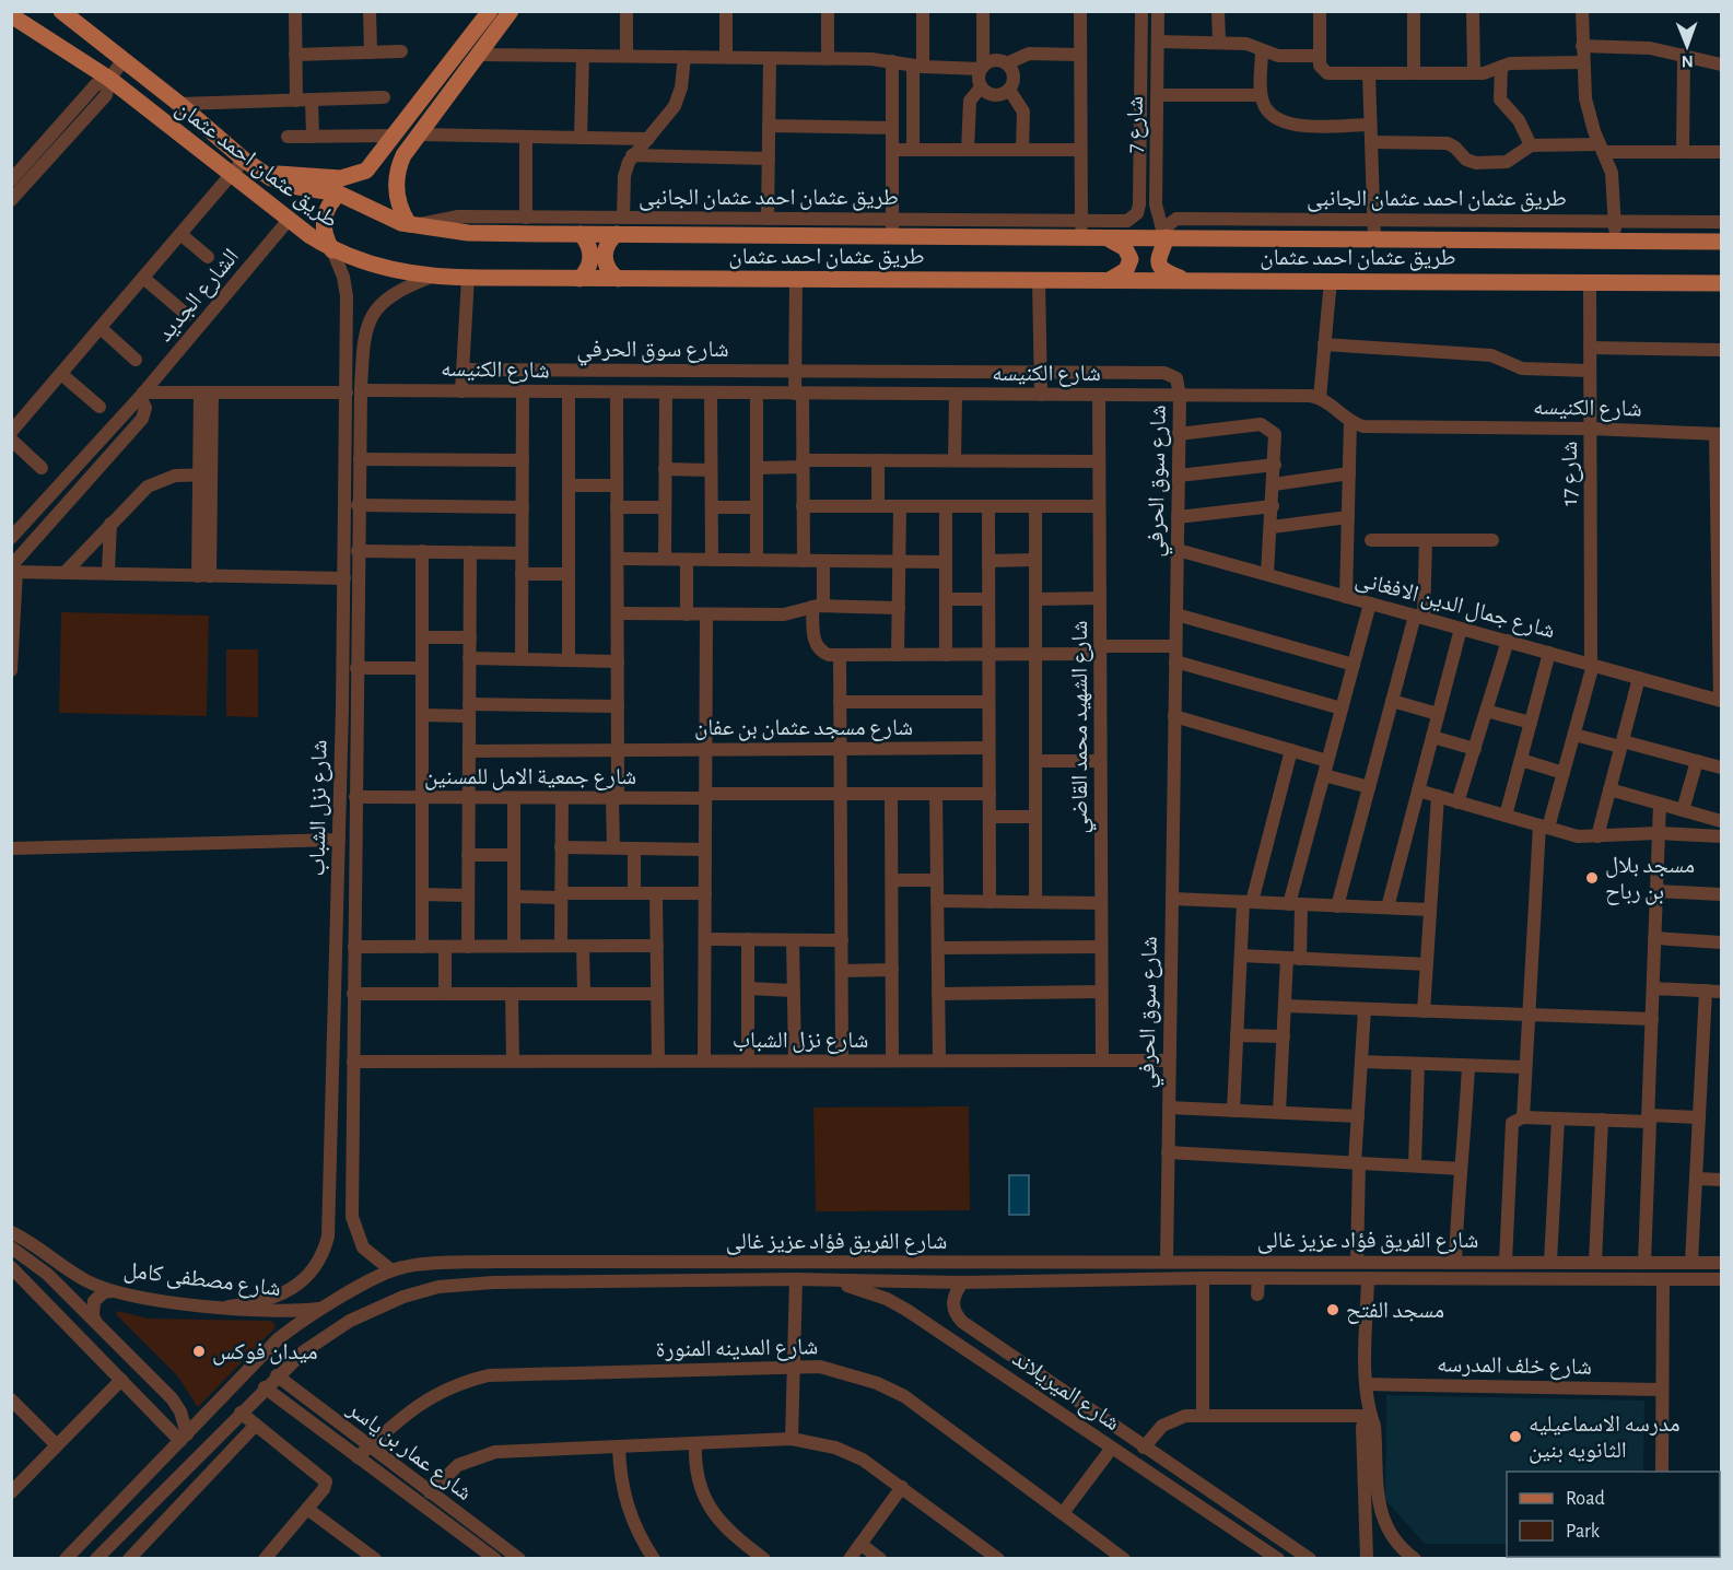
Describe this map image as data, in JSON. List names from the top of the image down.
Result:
{
  "streets": {
    "main road": ["طريق عثمان احمد عثمان"],
    "street": [
      "شارع 7",
      "طريق عثمان احمد عثمان الجانبى",
      "الشارع الجديد",
      "شارع سوق الحرفي",
      "شارع الكنيسه",
      "شارع 17",
      "شارع جمال الدين الافغانى",
      "شارع مسجد عثمان بن عفان",
      "شارع الشهيد محمد القاضي",
      "شارع جمعية الامل للمسنين",
      "شارع نزل الشباب",
      "شارع الفريق فؤاد عزيز غالى",
      "شارع مصطفى كامل",
      "شارع المدينه المنورة",
      "شارع خلف المدرسه",
      "شارع الميريلاند",
      "شارع عمار بن ياسر"
    ]
  },
  "crossings": [
    ["شارع 7", "طريق عثمان احمد عثمان"],
    ["شارع 7", "طريق عثمان احمد عثمان الجانبى"],
    ["طريق عثمان احمد عثمان", "طريق عثمان احمد عثمان الجانبى"],
    ["طريق عثمان احمد عثمان", "الشارع الجديد"],
    ["طريق عثمان احمد عثمان", "شارع 17"],
    ["طريق عثمان احمد عثمان", "شارع نزل الشباب"],
    ["شارع سوق الحرفي", "شارع الكنيسه"],
    ["شارع سوق الحرفي", "شارع جمال الدين الافغانى"],
    ["شارع سوق الحرفي", "شارع نزل الشباب"],
    ["شارع سوق الحرفي", "شارع الفريق فؤاد عزيز غالى"],
    ["شارع الكنيسه", "شارع 17"],
    ["شارع الكنيسه", "شارع الشهيد محمد القاضي"],
    ["شارع الكنيسه", "شارع نزل الشباب"],
    ["شارع 17", "شارع جمال الدين الافغانى"],
    ["شارع الشهيد محمد القاضي", "شارع نزل الشباب"],
    ["شارع جمعية الامل للمسنين", "شارع نزل الشباب"],
    ["شارع نزل الشباب", "شارع الفريق فؤاد عزيز غالى"],
    ["شارع نزل الشباب", "شارع مصطفى كامل"],
    ["شارع الفريق فؤاد عزيز غالى", "شارع مصطفى كامل"],
    ["شارع الفريق فؤاد عزيز غالى", "شارع الميريلاند"],
    ["شارع الفريق فؤاد عزيز غالى", "شارع عمار بن ياسر"],
    ["شارع المدينه المنورة", "شارع عمار بن ياسر"]
  ],
  "places": [
    "مسجد بلال بن رباح",
    "مسجد الفتح",
    "ميدان فوكس",
    "مدرسه الاسماعيليه الثانويه بنين"
  ],
  "legend": ["Road", "Park"],
  "north": "bottom"
}
